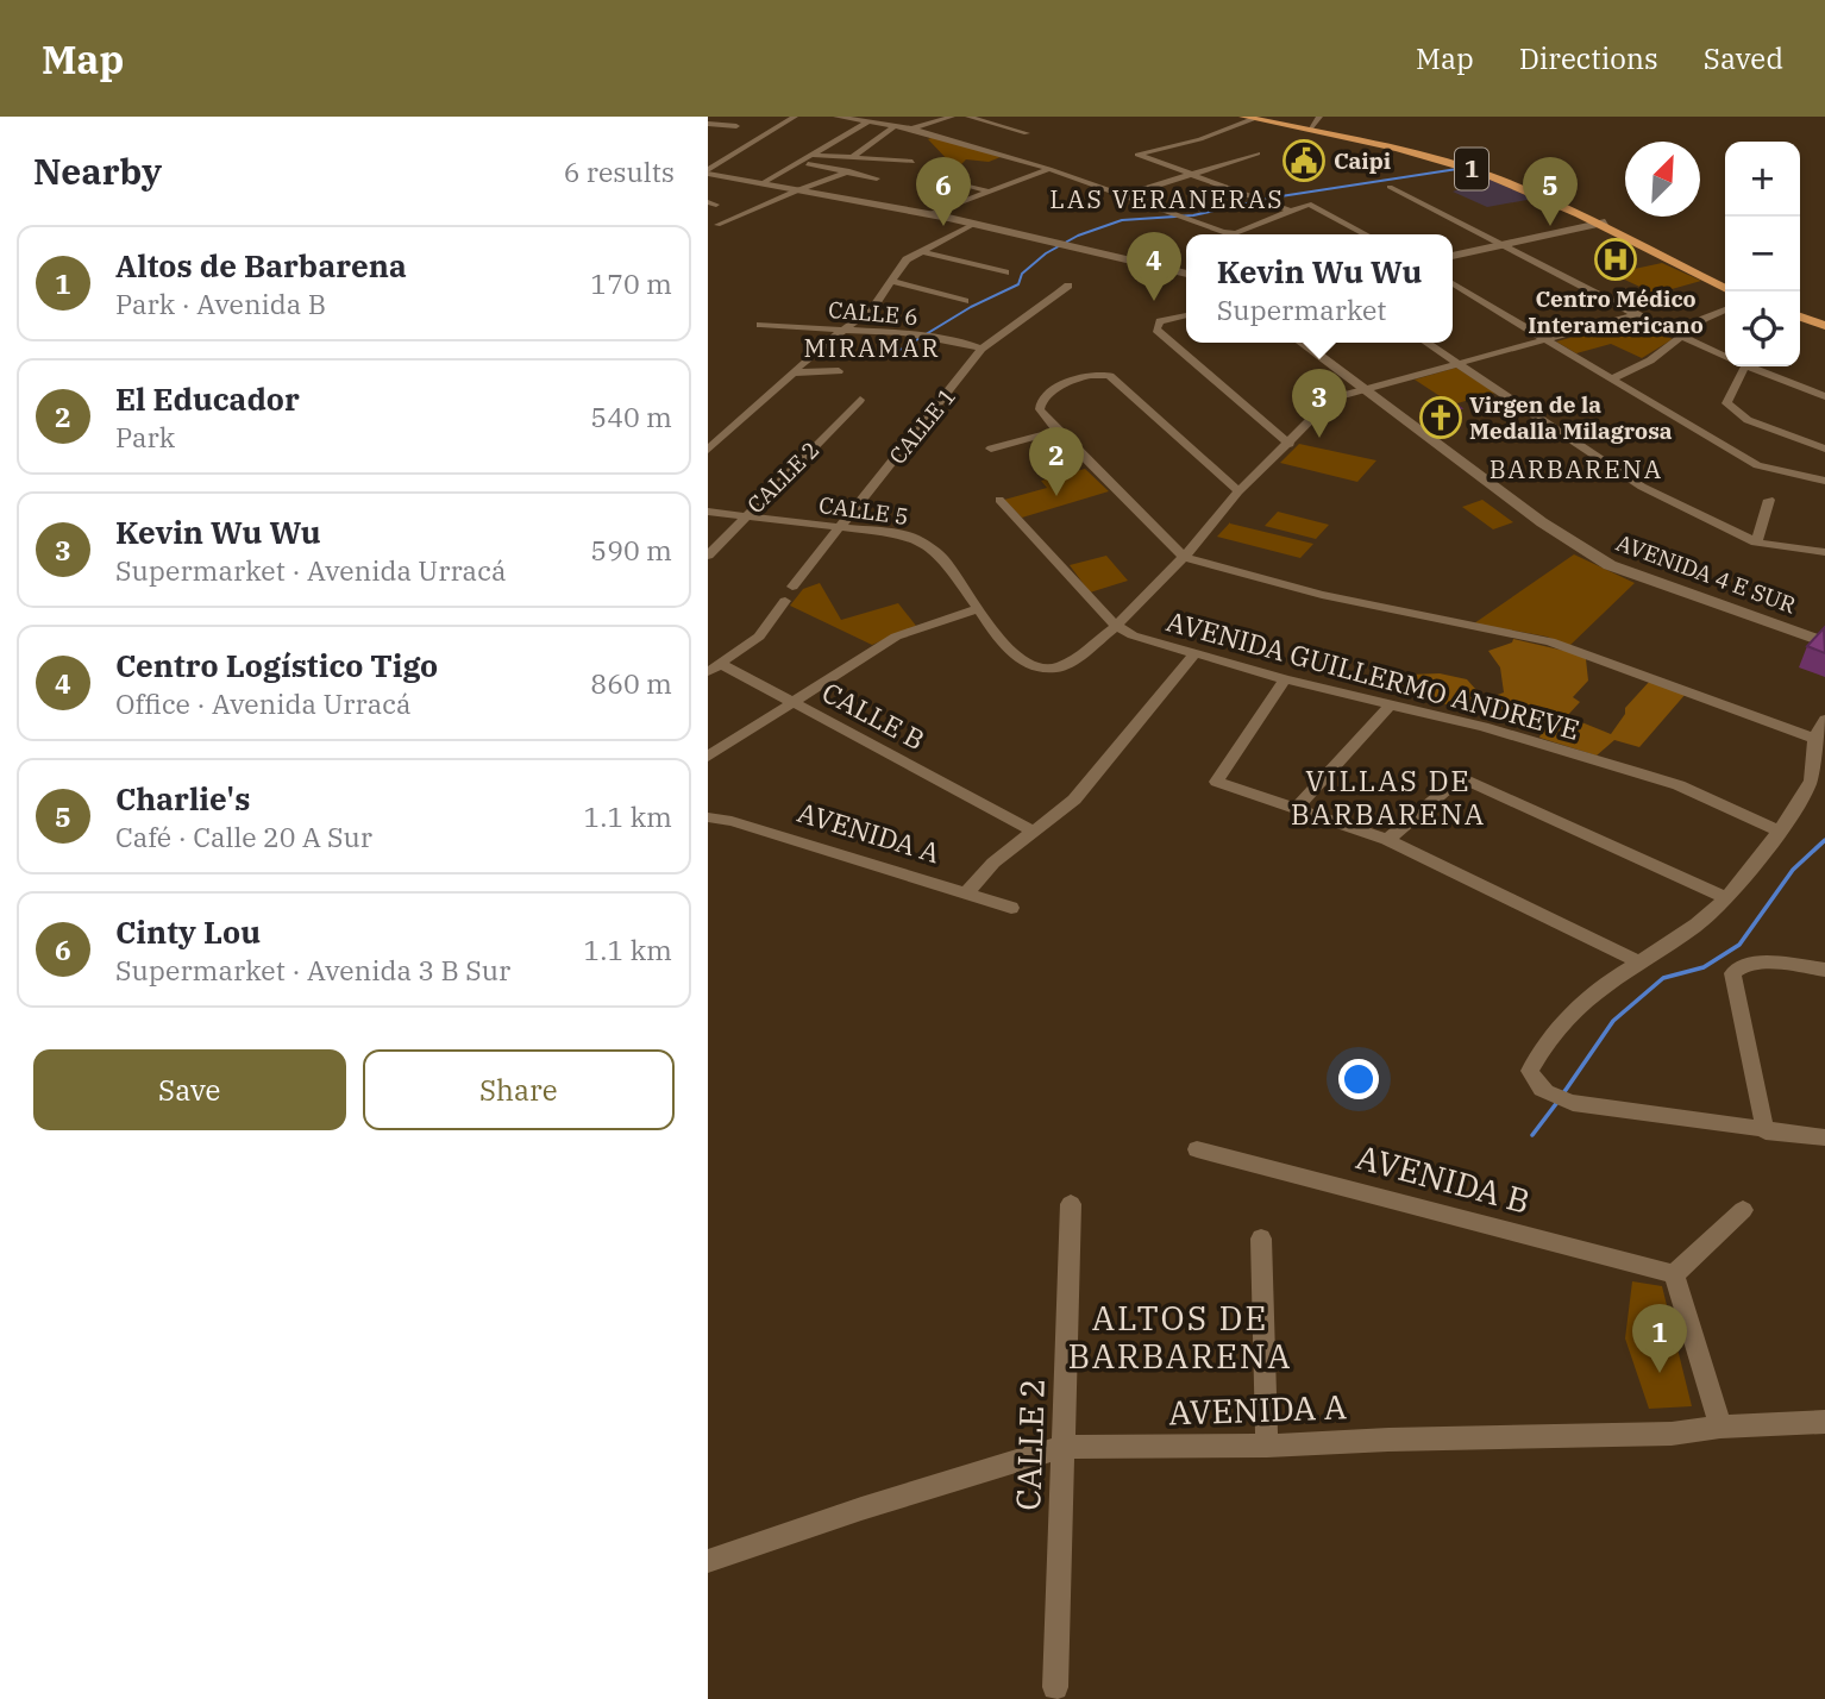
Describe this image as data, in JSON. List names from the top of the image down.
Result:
{
  "streets": {
    "highway": ["1"],
    "street": [
      "CALLE 6",
      "CALLE 1",
      "CALLE 2",
      "CALLE 5",
      "AVENIDA 4 E SUR",
      "AVENIDA GUILLERMO ANDREVE",
      "CALLE B",
      "AVENIDA A",
      "AVENIDA B"
    ]
  },
  "crossings": [
    ["CALLE 6", "CALLE 1"],
    ["CALLE 1", "CALLE 5"],
    ["CALLE 2", "CALLE 5"],
    ["CALLE 2", "AVENIDA A"],
    ["CALLE 5", "AVENIDA GUILLERMO ANDREVE"]
  ],
  "districts": [
    "LAS VERANERAS",
    "MIRAMAR",
    "BARBARENA",
    "VILLAS DE BARBARENA",
    "ALTOS DE BARBARENA"
  ],
  "places": {
    "public building": ["Caipi"],
    "hospital": ["Centro Médico Interamericano"],
    "church": ["Virgen de la Medalla Milagrosa"]
  },
  "north": "top right",
  "page": {
    "header": "Map",
    "nav": ["Map", "Directions", "Saved"],
    "heading": ["Nearby", "6 results"],
    "map_buttons": ["+", "−"],
    "pins": [
      "5",
      "6",
      "4",
      "3",
      "2",
      "1"
    ],
    "list": [
      {
        "mark": "1",
        "name": "Altos de Barbarena",
        "note": "Park · Avenida B",
        "value": "170 m"
      },
      {
        "mark": "2",
        "name": "El Educador",
        "note": "Park",
        "value": "540 m"
      },
      {
        "mark": "3",
        "name": "Kevin Wu Wu",
        "note": "Supermarket · Avenida Urracá",
        "value": "590 m"
      },
      {
        "mark": "4",
        "name": "Centro Logístico Tigo",
        "note": "Office · Avenida Urracá",
        "value": "860 m"
      },
      {
        "mark": "5",
        "name": "Charlie's",
        "note": "Café · Calle 20 A Sur",
        "value": "1.1 km"
      },
      {
        "mark": "6",
        "name": "Cinty Lou",
        "note": "Supermarket · Avenida 3 B Sur",
        "value": "1.1 km"
      }
    ],
    "popup": ["Kevin Wu Wu", "Supermarket"],
    "buttons": ["Save", "Share"]
  }
}
